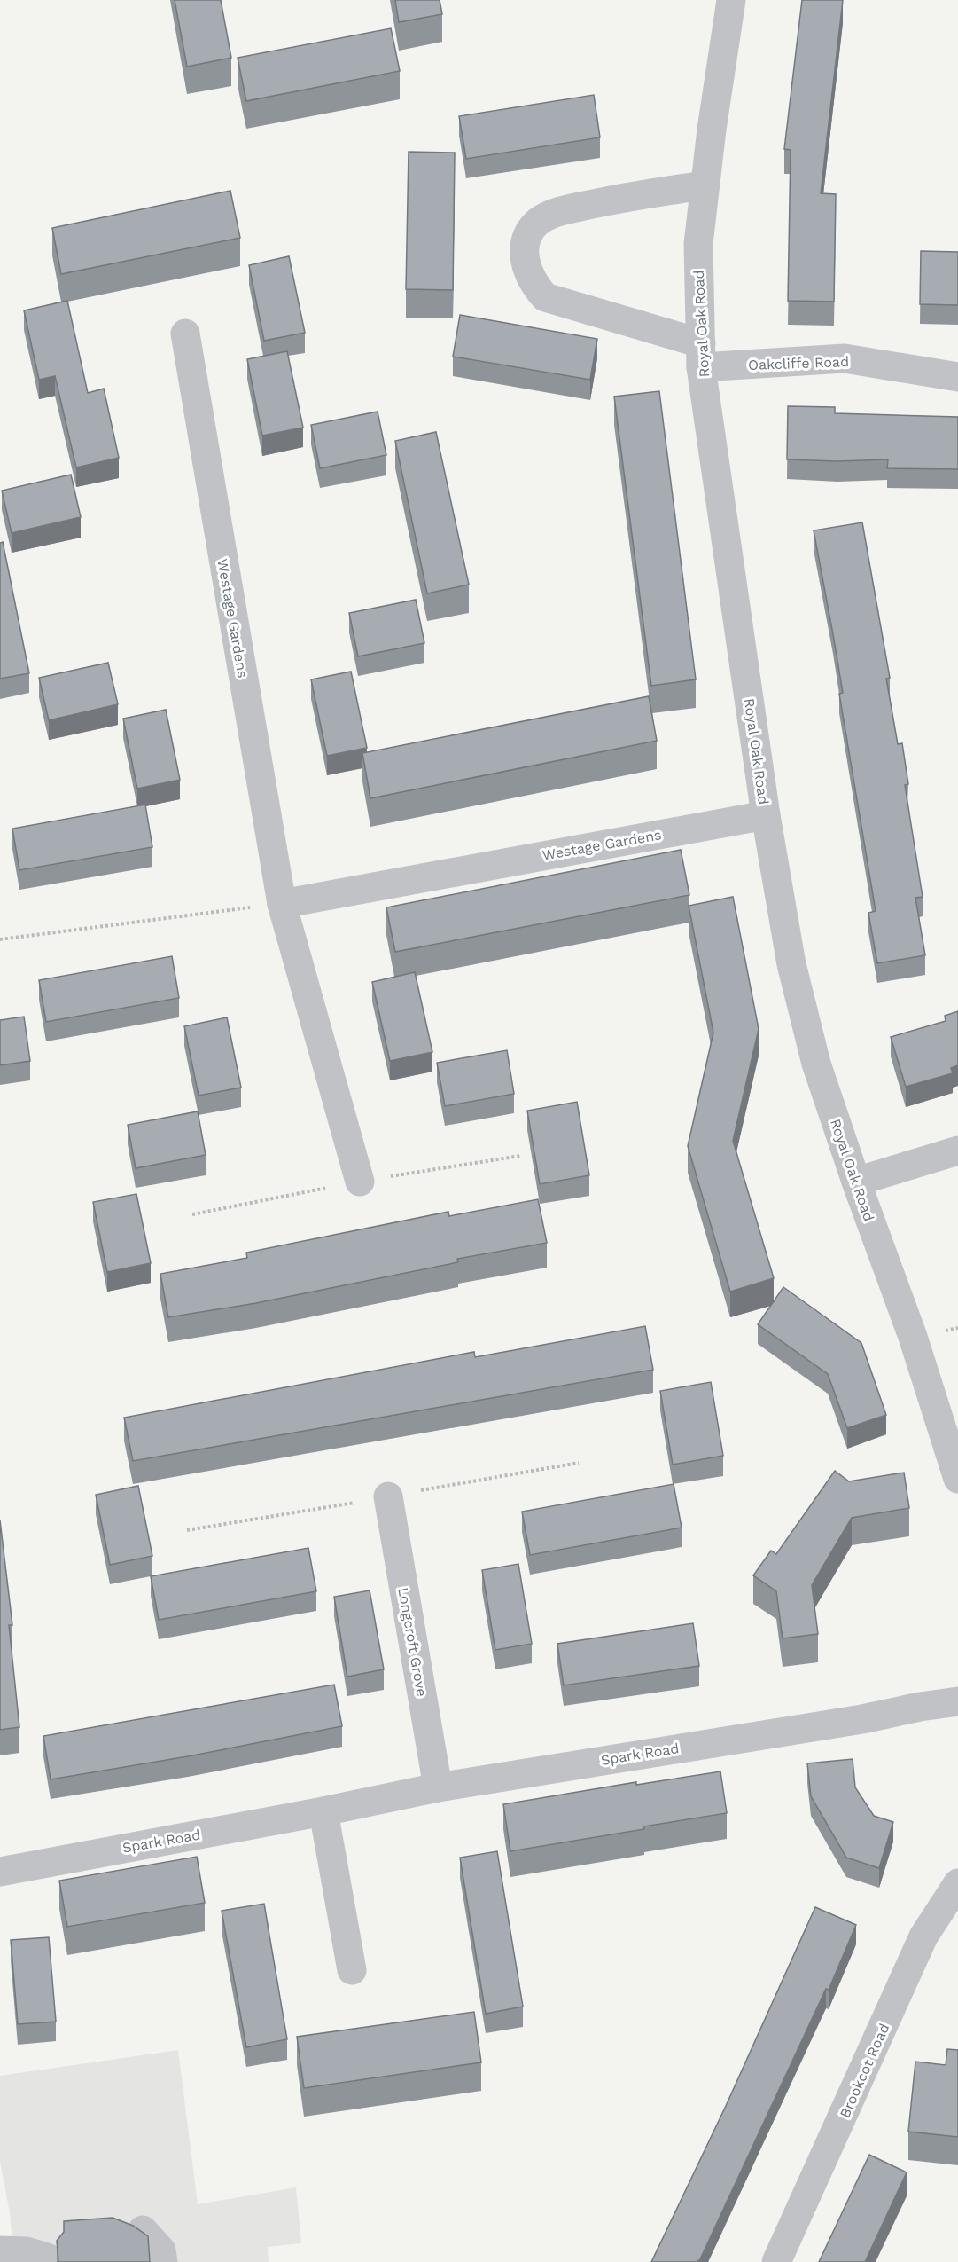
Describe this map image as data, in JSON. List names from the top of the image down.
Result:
{
  "streets": {
    "street": [
      "Royal Oak Road",
      "Oakcliffe Road",
      "Westage Gardens",
      "Longcroft Grove",
      "Spark Road",
      "Brookcot Road"
    ]
  },
  "crossings": [
    ["Royal Oak Road", "Oakcliffe Road"],
    ["Royal Oak Road", "Westage Gardens"],
    ["Longcroft Grove", "Spark Road"]
  ]
}
